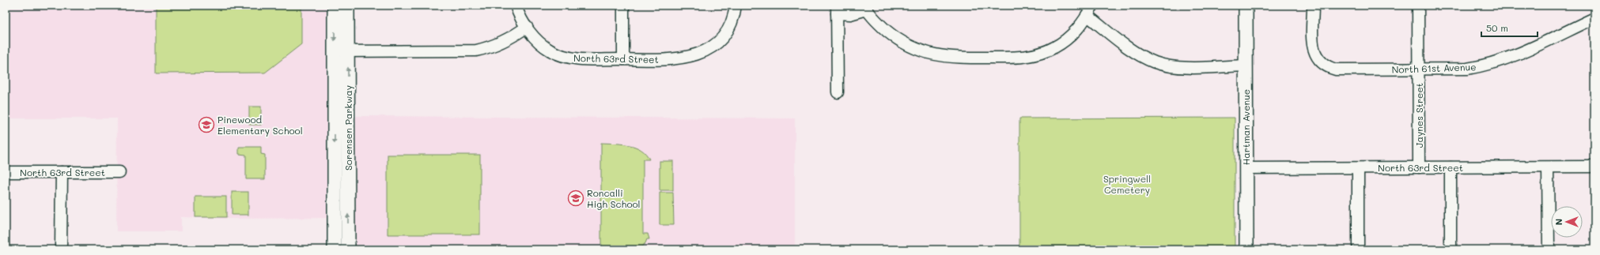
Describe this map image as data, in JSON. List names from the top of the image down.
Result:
{
  "streets": {
    "main road": ["Hartman Avenue", "Sorensen Parkway"],
    "street": ["North 63rd Street", "North 61st Avenue", "Jaynes Street"]
  },
  "crossings": [
    ["North 63rd Street", "Jaynes Street"],
    ["North 63rd Street", "Hartman Avenue"],
    ["North 61st Avenue", "Jaynes Street"]
  ],
  "parks": ["Springwell Cemetery"],
  "places": {
    "school or university": ["Pinewood Elementary School", "Roncalli High School"]
  },
  "scale_bar": "50 m",
  "north": "left"
}
